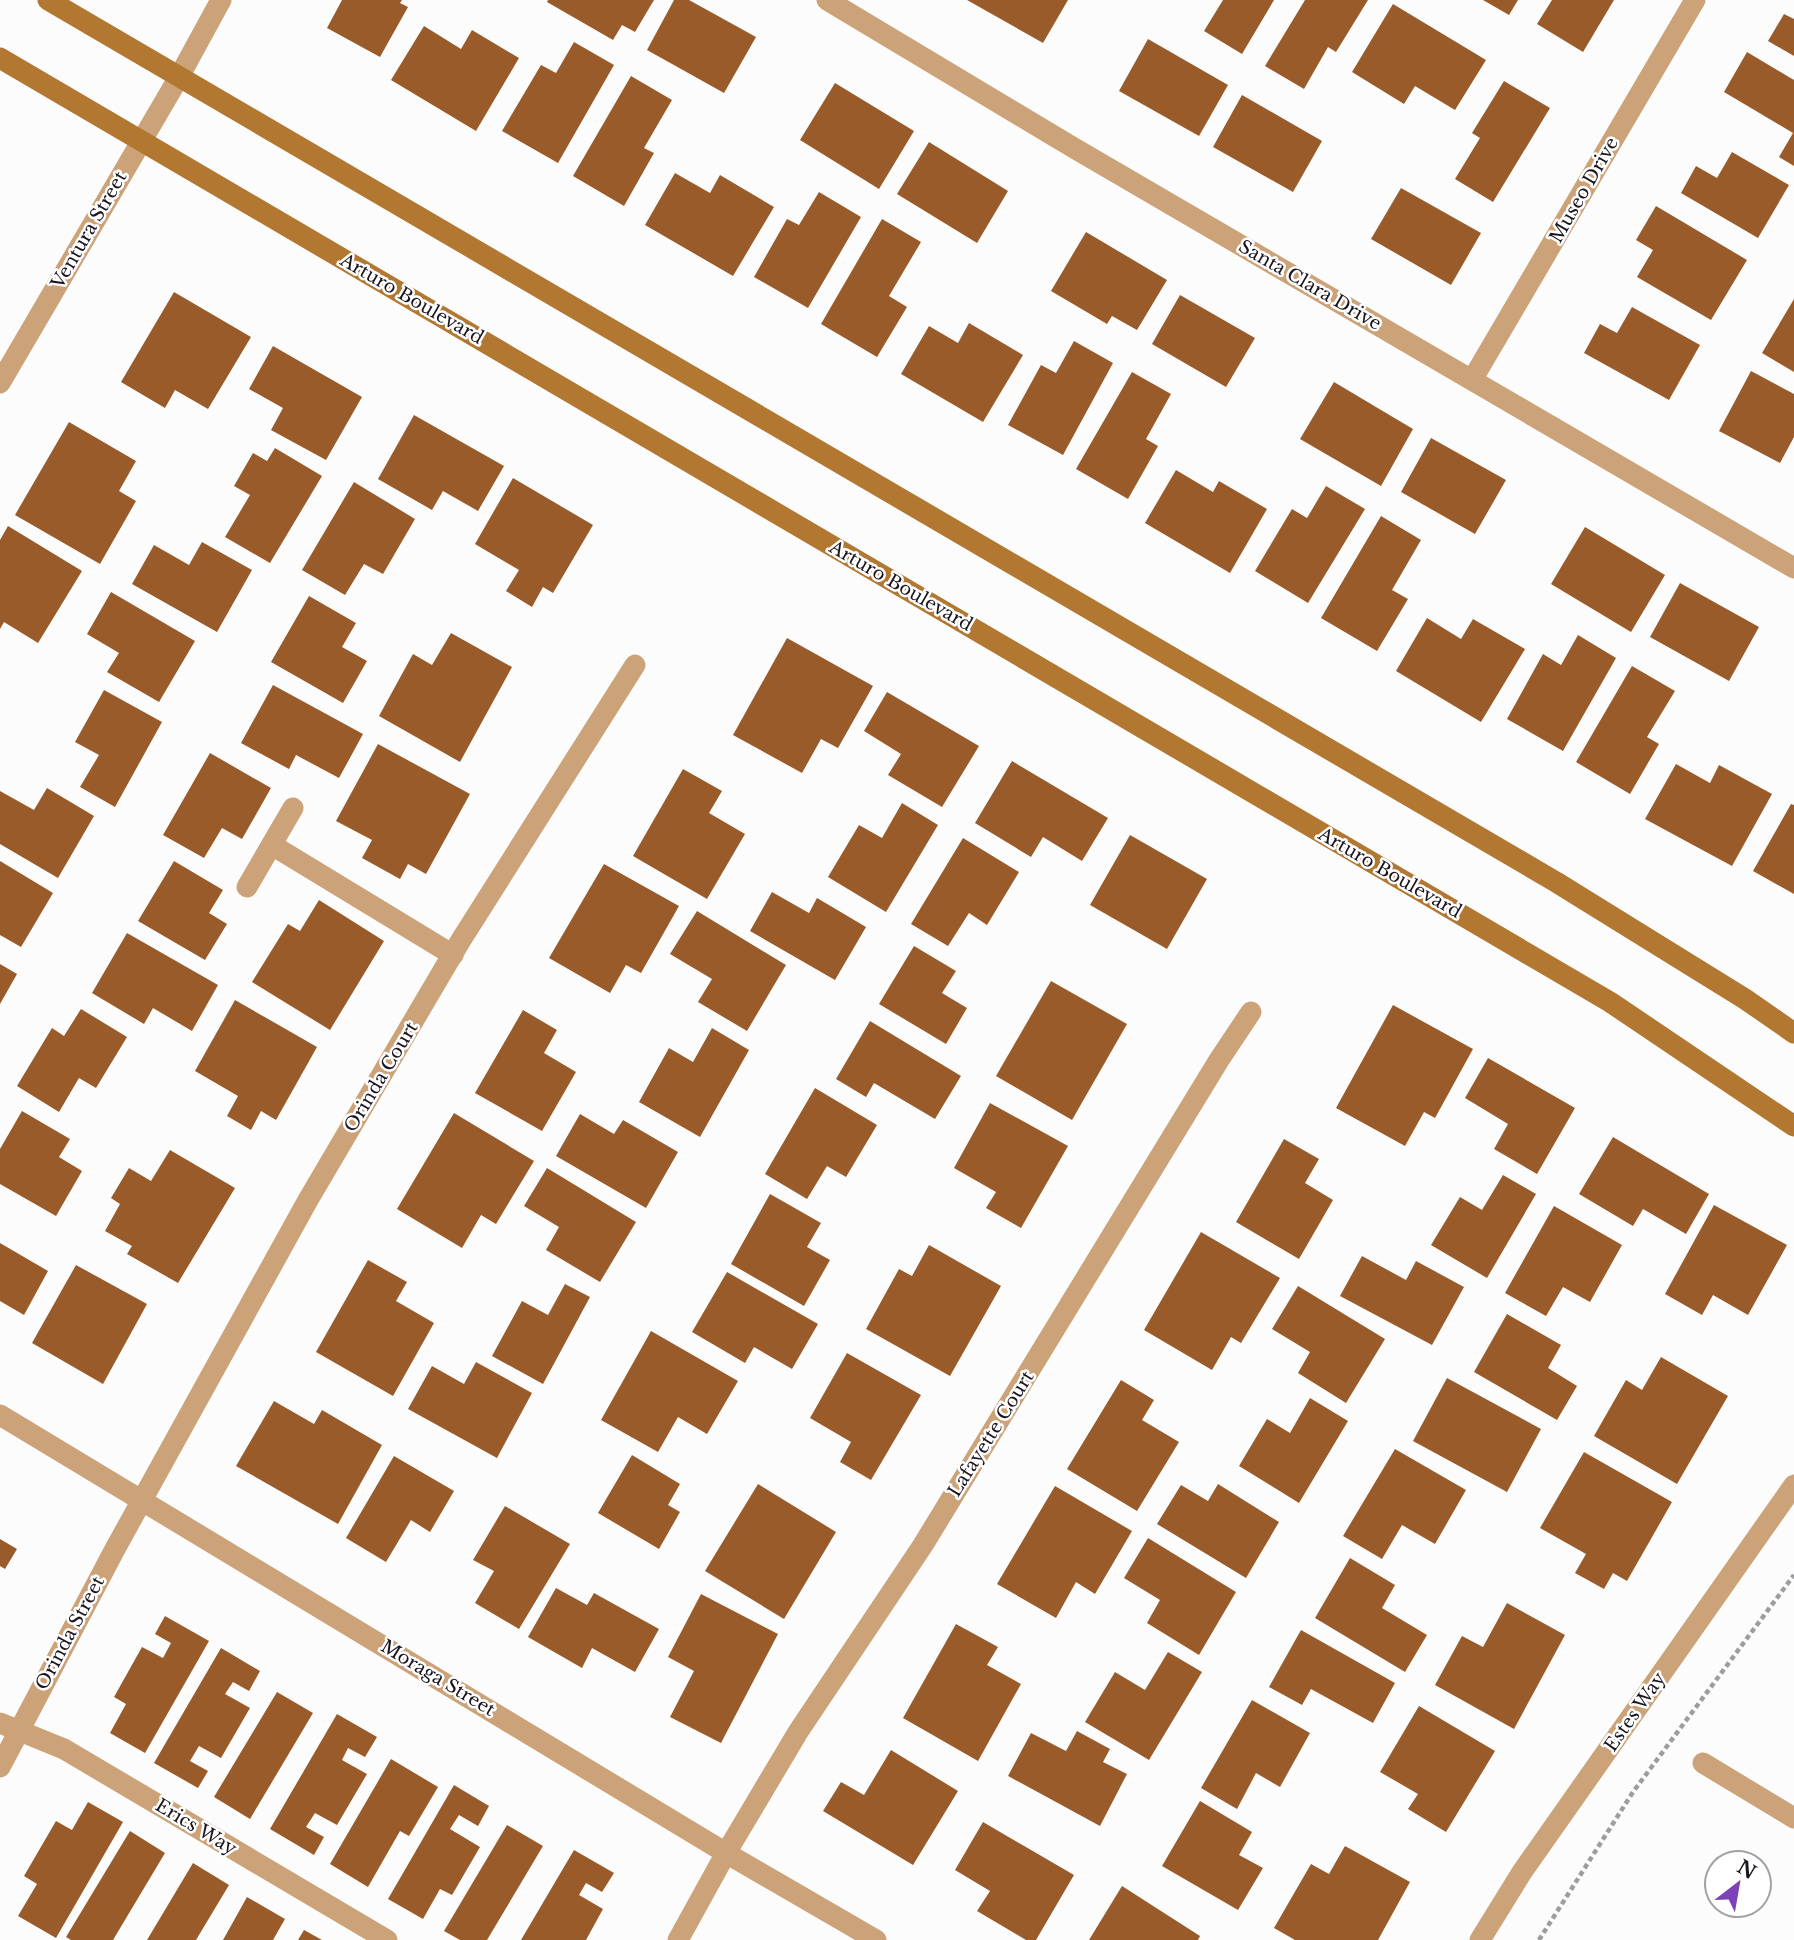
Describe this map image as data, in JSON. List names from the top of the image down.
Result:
{
  "streets": {
    "street": [
      "Museo Drive",
      "Ventura Street",
      "Santa Clara Drive",
      "Arturo Boulevard",
      "Orinda Court",
      "Lafayette Court",
      "Orinda Street",
      "Moraga Street",
      "Estes Way",
      "Erics Way"
    ]
  },
  "crossings": [
    ["Museo Drive", "Santa Clara Drive"],
    ["Ventura Street", "Arturo Boulevard"],
    ["Orinda Court", "Orinda Street"],
    ["Orinda Court", "Moraga Street"],
    ["Lafayette Court", "Moraga Street"],
    ["Orinda Street", "Moraga Street"],
    ["Orinda Street", "Erics Way"]
  ],
  "north": "top right"
}
